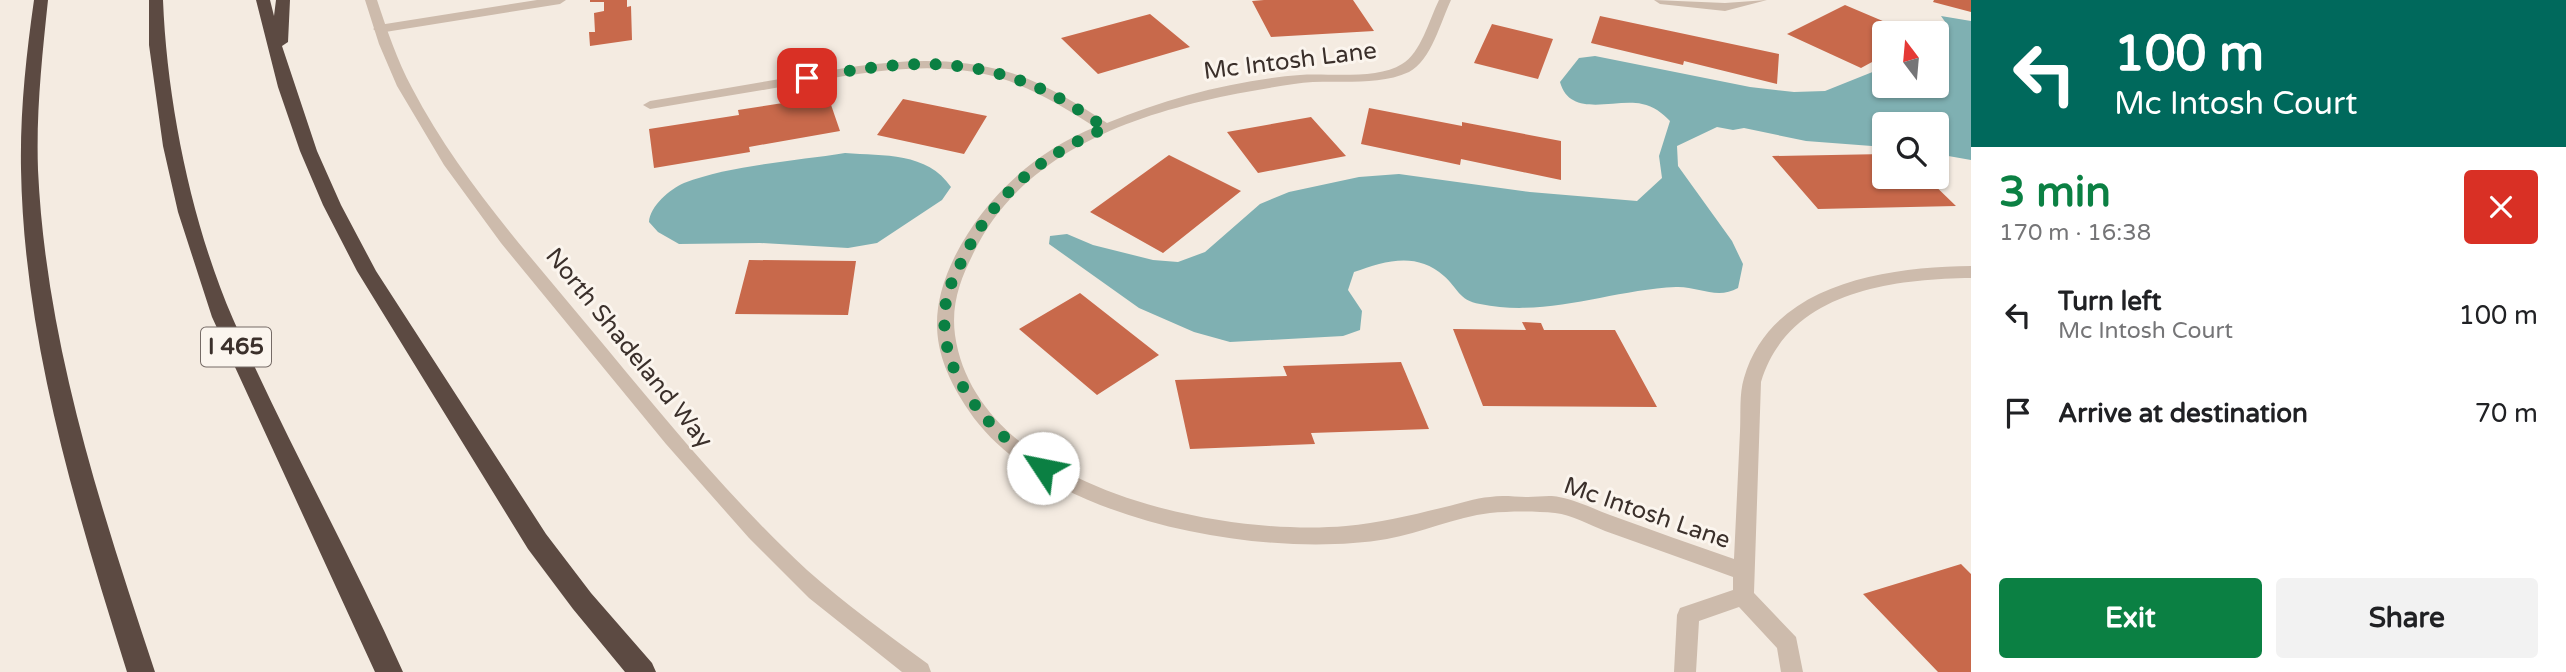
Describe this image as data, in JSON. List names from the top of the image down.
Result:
{
  "streets": {
    "highway": ["I 465"],
    "street": ["Mc Intosh Lane", "North Shadeland Way"]
  },
  "north": "top",
  "page": {
    "turn": ["100 m", "Mc Intosh Court"],
    "heading": ["3 min", "170 m · 16:38"],
    "list": [
      {
        "name": "Turn left",
        "note": "Mc Intosh Court",
        "value": "100 m"
      },
      {
        "name": "Arrive at destination",
        "value": "70 m"
      }
    ],
    "buttons": ["Exit", "Share"]
  }
}
